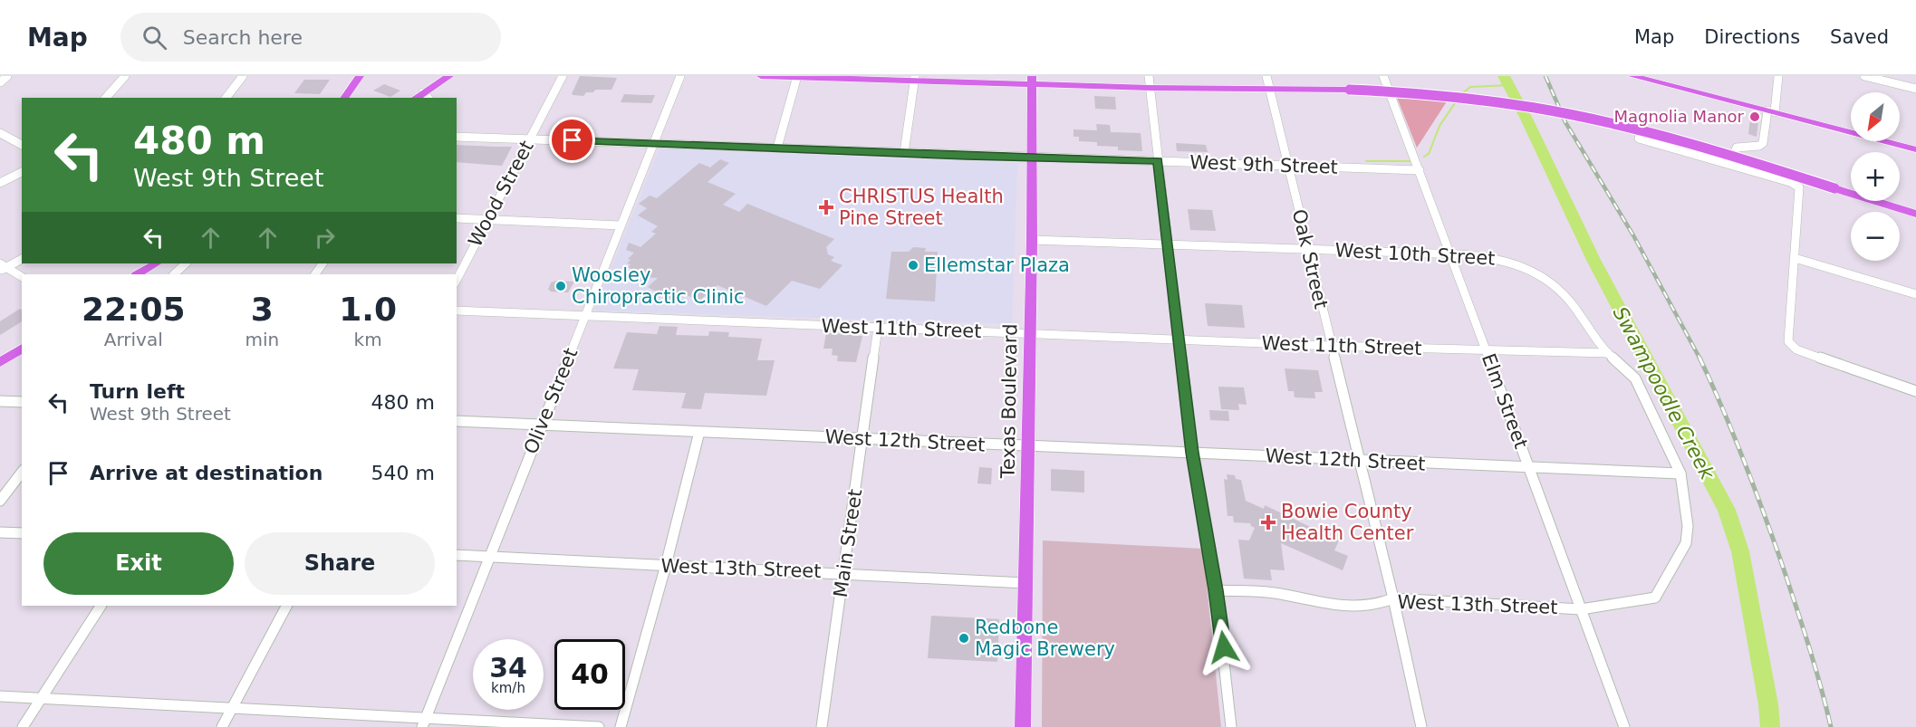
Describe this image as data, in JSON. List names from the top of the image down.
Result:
{
  "streets": {
    "main road": ["Texas Boulevard"],
    "street": [
      "West 9th Street",
      "Wood Street",
      "West 10th Street",
      "Oak Street",
      "West 11th Street",
      "Olive Street",
      "Elm Street",
      "West 12th Street",
      "Main Street",
      "West 13th Street"
    ]
  },
  "crossings": [
    ["West 9th Street", "Wood Street"],
    ["West 9th Street", "Oak Street"],
    ["West 9th Street", "Olive Street"],
    ["West 9th Street", "Texas Boulevard"],
    ["West 9th Street", "Elm Street"],
    ["West 10th Street", "Oak Street"],
    ["West 10th Street", "West 11th Street"],
    ["West 10th Street", "Texas Boulevard"],
    ["West 10th Street", "Elm Street"],
    ["West 10th Street", "West 12th Street"],
    ["West 10th Street", "West 13th Street"],
    ["Oak Street", "West 11th Street"],
    ["Oak Street", "West 12th Street"],
    ["Oak Street", "West 13th Street"],
    ["West 11th Street", "Olive Street"],
    ["West 11th Street", "Texas Boulevard"],
    ["West 11th Street", "Elm Street"],
    ["West 11th Street", "Main Street"],
    ["Olive Street", "West 12th Street"],
    ["Olive Street", "West 13th Street"],
    ["Texas Boulevard", "West 12th Street"],
    ["Texas Boulevard", "West 13th Street"],
    ["Elm Street", "West 12th Street"],
    ["Elm Street", "West 13th Street"],
    ["West 12th Street", "Main Street"],
    ["Main Street", "West 13th Street"]
  ],
  "water": ["Swampoodle Creek"],
  "places": {
    "other": [
      "Magnolia Manor",
      "Ellemstar Plaza",
      "Woosley Chiropractic Clinic",
      "Redbone Magic Brewery"
    ],
    "health": ["CHRISTUS Health Pine Street", "Bowie County Health Center"]
  },
  "north": "bottom left",
  "page": {
    "header": "Map",
    "search": "Search here",
    "nav": ["Map", "Directions", "Saved"],
    "map_buttons": ["+", "−"],
    "turn": ["480 m", "West 9th Street"],
    "eta": [
      "22:05",
      "Arrival",
      "3",
      "min",
      "1.0",
      "km"
    ],
    "list": [
      {
        "name": "Turn left",
        "note": "West 9th Street",
        "value": "480 m"
      },
      {
        "name": "Arrive at destination",
        "value": "540 m"
      }
    ],
    "buttons": ["Exit", "Share"],
    "speed": "34 km/h",
    "limit": "40"
  }
}
